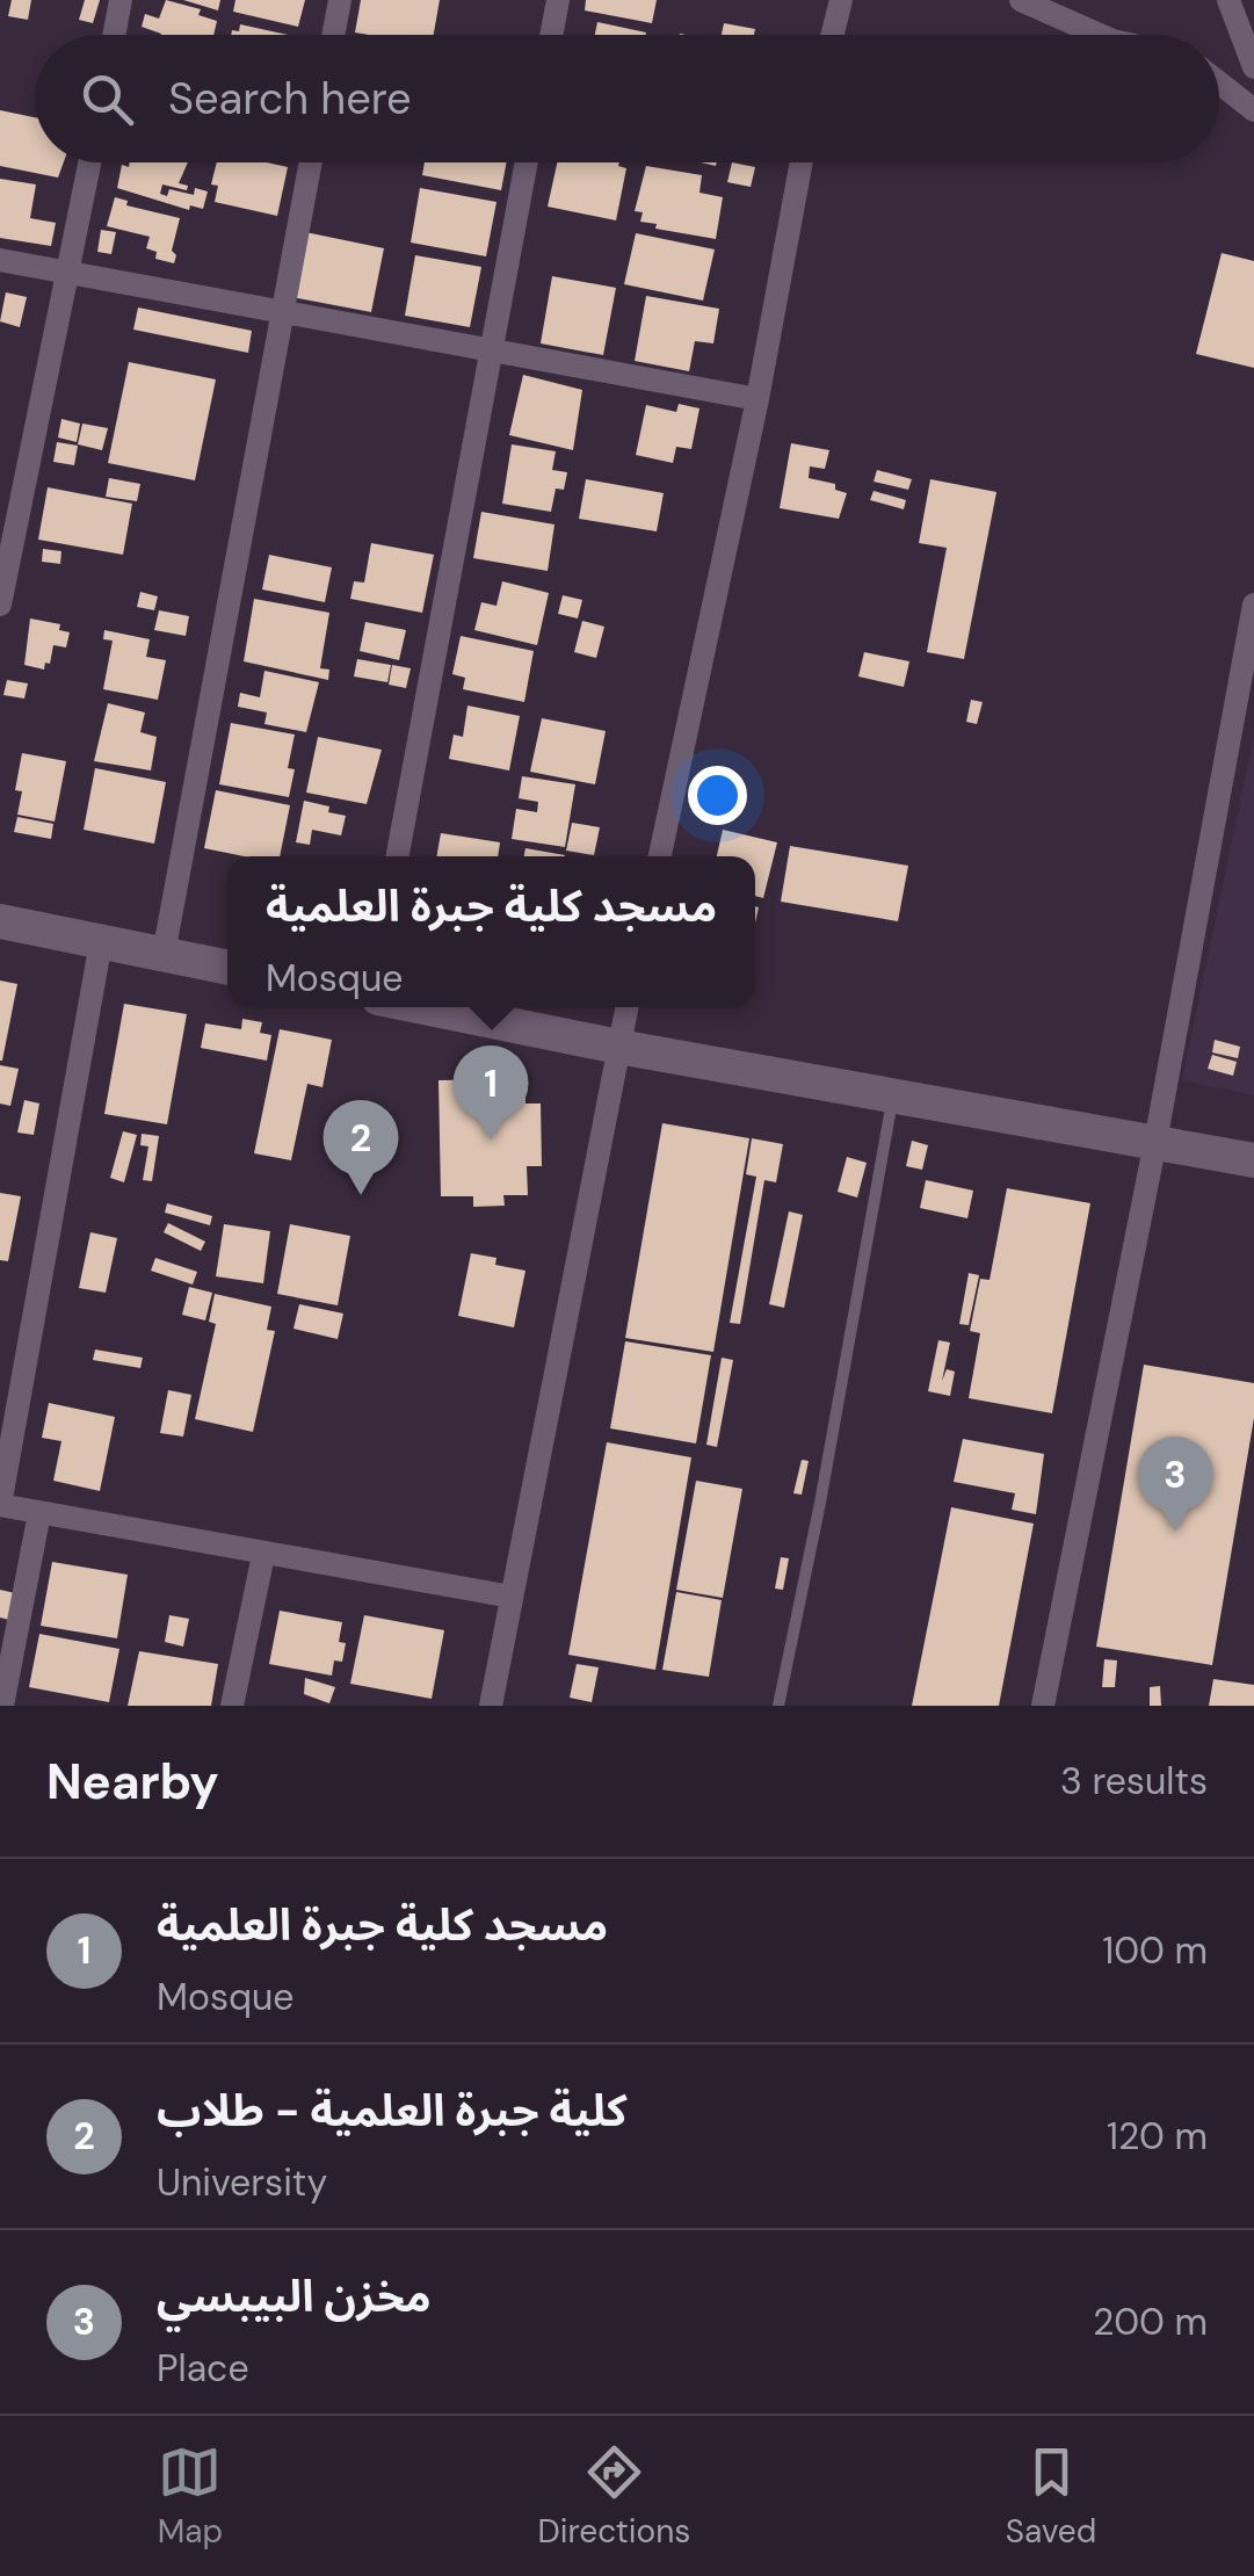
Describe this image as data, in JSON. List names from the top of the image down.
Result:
{
  "page": {
    "search": "Search here",
    "popup": ["مسجد كلية جبرة العلمية", "Mosque"],
    "pins": ["1", "2", "3"],
    "heading": ["Nearby", "3 results"],
    "list": [
      {
        "mark": "1",
        "name": "مسجد كلية جبرة العلمية",
        "note": "Mosque",
        "value": "100 m"
      },
      {
        "mark": "2",
        "name": "كلية جبرة العلمية - طلاب",
        "note": "University",
        "value": "120 m"
      },
      {
        "mark": "3",
        "name": "مخزن البيبسي",
        "note": "Place",
        "value": "200 m"
      }
    ],
    "nav": ["Map", "Directions", "Saved"]
  }
}
